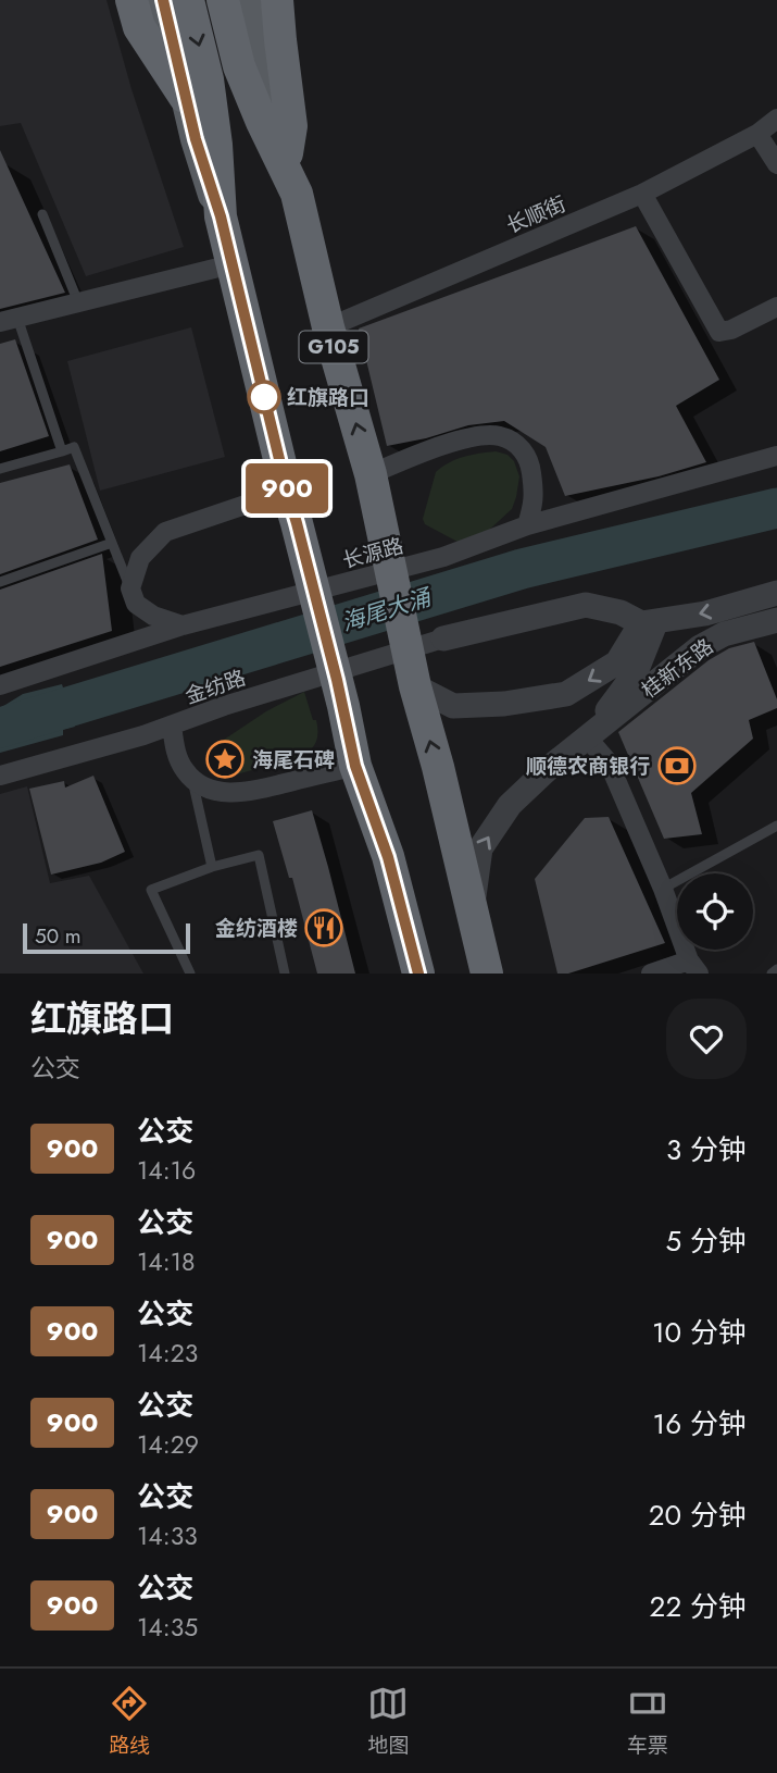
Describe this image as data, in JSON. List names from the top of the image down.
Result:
{
  "streets": {
    "highway": ["G105"],
    "street": [
      "长顺街",
      "长源路",
      "桂新东路",
      "金纺路"
    ]
  },
  "crossings": [
    ["长顺街", "G105"],
    ["G105", "桂新东路"]
  ],
  "water": ["海尾大涌"],
  "places": {
    "other": ["红旗路口"],
    "place": ["海尾石碑"],
    "bank": ["顺德农商银行"],
    "restaurant": ["金纺酒楼"]
  },
  "lines": ["bus line 900"],
  "scale_bar": "50 m",
  "page": {
    "on_map": "900",
    "scale": "50 m",
    "heading": ["红旗路口", "公交"],
    "list": [
      {
        "mark": "900",
        "name": "公交",
        "note": "14:16",
        "value": "3 分钟"
      },
      {
        "mark": "900",
        "name": "公交",
        "note": "14:18",
        "value": "5 分钟"
      },
      {
        "mark": "900",
        "name": "公交",
        "note": "14:23",
        "value": "10 分钟"
      },
      {
        "mark": "900",
        "name": "公交",
        "note": "14:29",
        "value": "16 分钟"
      },
      {
        "mark": "900",
        "name": "公交",
        "note": "14:33",
        "value": "20 分钟"
      },
      {
        "mark": "900",
        "name": "公交",
        "note": "14:35",
        "value": "22 分钟"
      }
    ],
    "tabs": ["路线", "地图", "车票"]
  }
}
